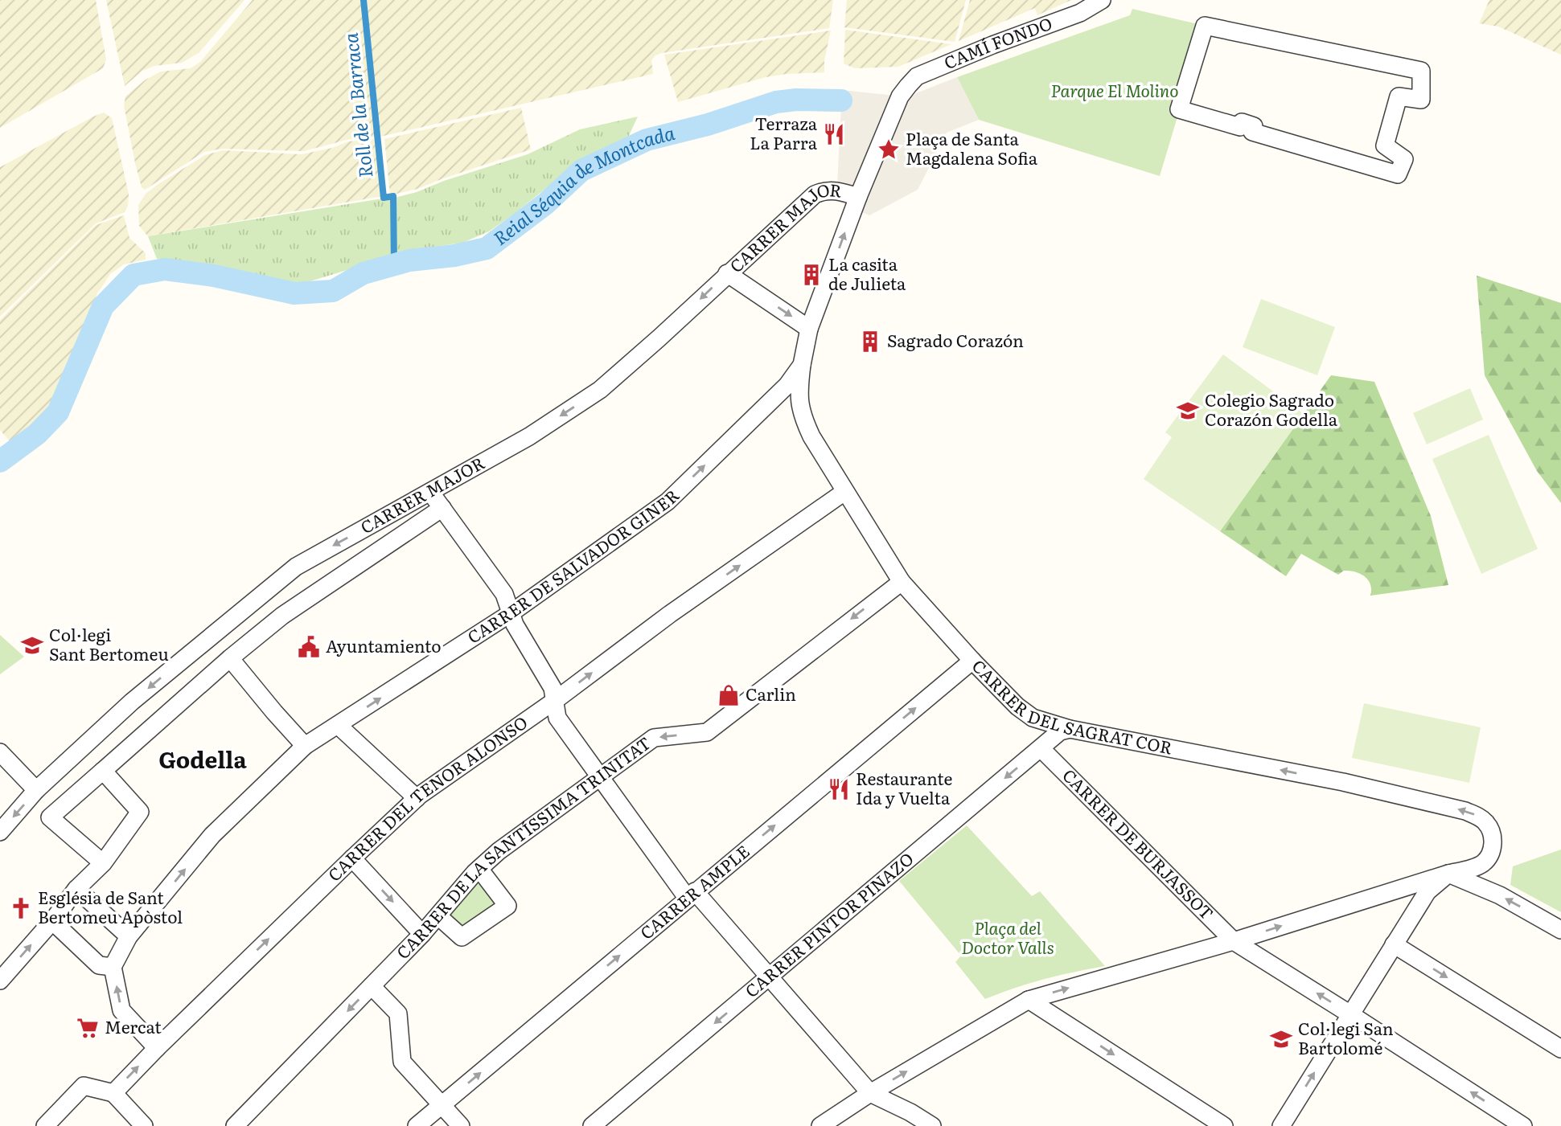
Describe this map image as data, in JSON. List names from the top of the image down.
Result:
{
  "streets": {
    "street": [
      "CAMÍ FONDO",
      "CARRER MAJOR",
      "CARRER DE SALVADOR GINER",
      "CARRER DEL SAGRAT COR",
      "CARRER DEL TENOR ALONSO",
      "CARRER DE BURJASSOT",
      "CARRER DE LA SANTÍSSIMA TRINITAT",
      "CARRER AMPLE",
      "CARRER PINTOR PINAZO"
    ]
  },
  "crossings": [
    ["CAMÍ FONDO", "CARRER MAJOR"],
    ["CAMÍ FONDO", "CARRER DE SALVADOR GINER"],
    ["CARRER MAJOR", "CARRER DE SALVADOR GINER"],
    ["CARRER DE SALVADOR GINER", "CARRER DEL SAGRAT COR"],
    ["CARRER DEL SAGRAT COR", "CARRER DEL TENOR ALONSO"],
    ["CARRER DEL SAGRAT COR", "CARRER DE LA SANTÍSSIMA TRINITAT"],
    ["CARRER DEL SAGRAT COR", "CARRER AMPLE"],
    ["CARRER DEL SAGRAT COR", "CARRER PINTOR PINAZO"],
    ["CARRER DE BURJASSOT", "CARRER PINTOR PINAZO"]
  ],
  "one_way": [
    "CARRER DEL TENOR ALONSO",
    "CARRER DE LA SANTÍSSIMA TRINITAT",
    "CARRER AMPLE",
    "CARRER PINTOR PINAZO"
  ],
  "districts": ["Godella"],
  "water": ["Roll de la Barraca", "Reial Séquia de Montcada"],
  "parks": ["Parque El Molino", "Plaça del Doctor Valls"],
  "places": {
    "restaurant": ["Terraza La Parra", "Restaurante Ida y Vuelta"],
    "place": ["Plaça de Santa Magdalena Sofia"],
    "building": ["La casita de Julieta", "Sagrado Corazón"],
    "school or university": ["Colegio Sagrado Corazón Godella", "Col·legi Sant Bertomeu", "Col·legi San Bartolomé"],
    "public building": ["Ayuntamiento"],
    "shop": ["Carlin"],
    "church": ["Església de Sant Bertomeu Apòstol"],
    "supermarket": ["Mercat"]
  }
}
